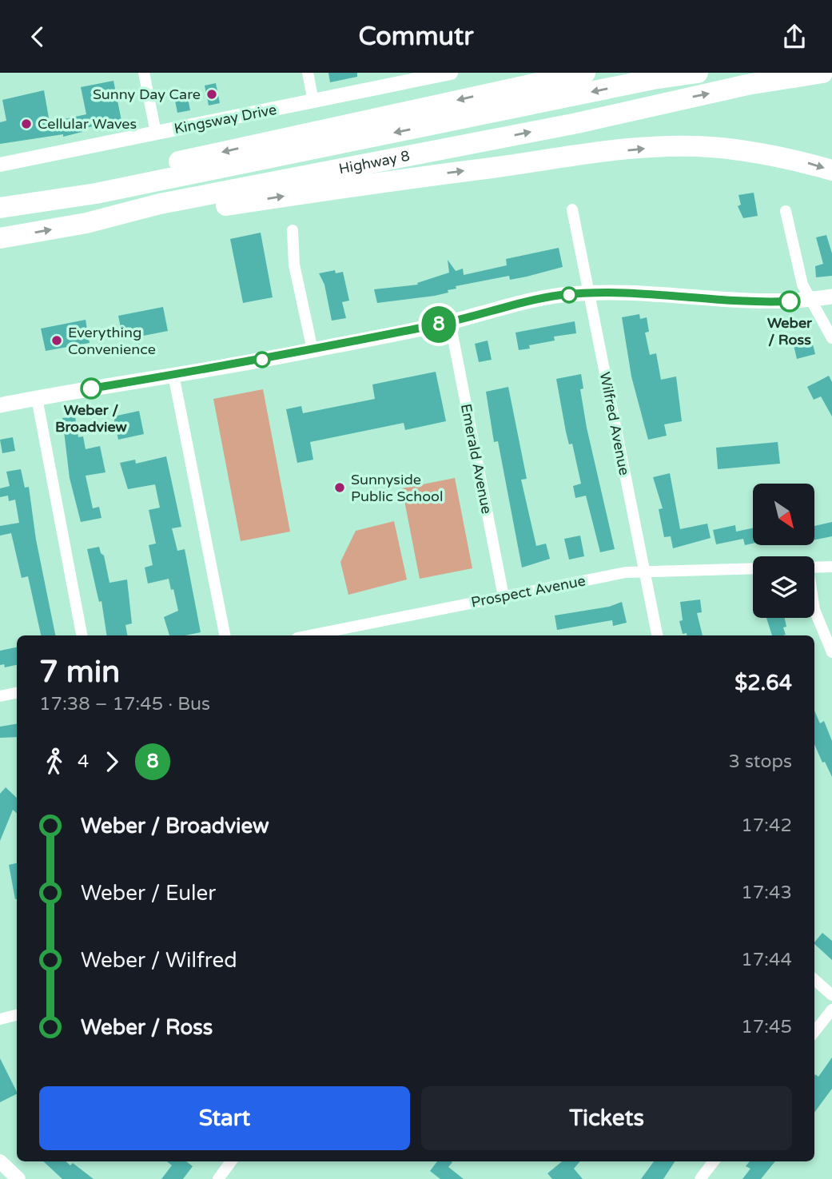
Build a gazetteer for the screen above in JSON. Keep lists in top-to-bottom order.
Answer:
{
  "streets": {
    "highway": ["Highway 8"],
    "street": [
      "Kingsway Drive",
      "Wilfred Avenue",
      "Emerald Avenue",
      "Prospect Avenue"
    ]
  },
  "crossings": [
    ["Wilfred Avenue", "Prospect Avenue"],
    ["Emerald Avenue", "Prospect Avenue"]
  ],
  "places": [
    "Sunny Day Care",
    "Cellular Waves",
    "Weber / Ross",
    "Everything Convenience",
    "Weber / Broadview",
    "Sunnyside Public School"
  ],
  "lines": ["bus line 8"],
  "north": "bottom right",
  "page": {
    "header": "Commutr",
    "on_map": "8",
    "heading": ["7 min", "17:38 – 17:45 · Bus", "$2.64"],
    "legs": ["4", "8", "3 stops"],
    "list": [
      {
        "name": "Weber / Broadview",
        "value": "17:42"
      },
      {
        "name": "Weber / Euler",
        "value": "17:43"
      },
      {
        "name": "Weber / Wilfred",
        "value": "17:44"
      },
      {
        "name": "Weber / Ross",
        "value": "17:45"
      }
    ],
    "buttons": ["Start", "Tickets"]
  }
}
